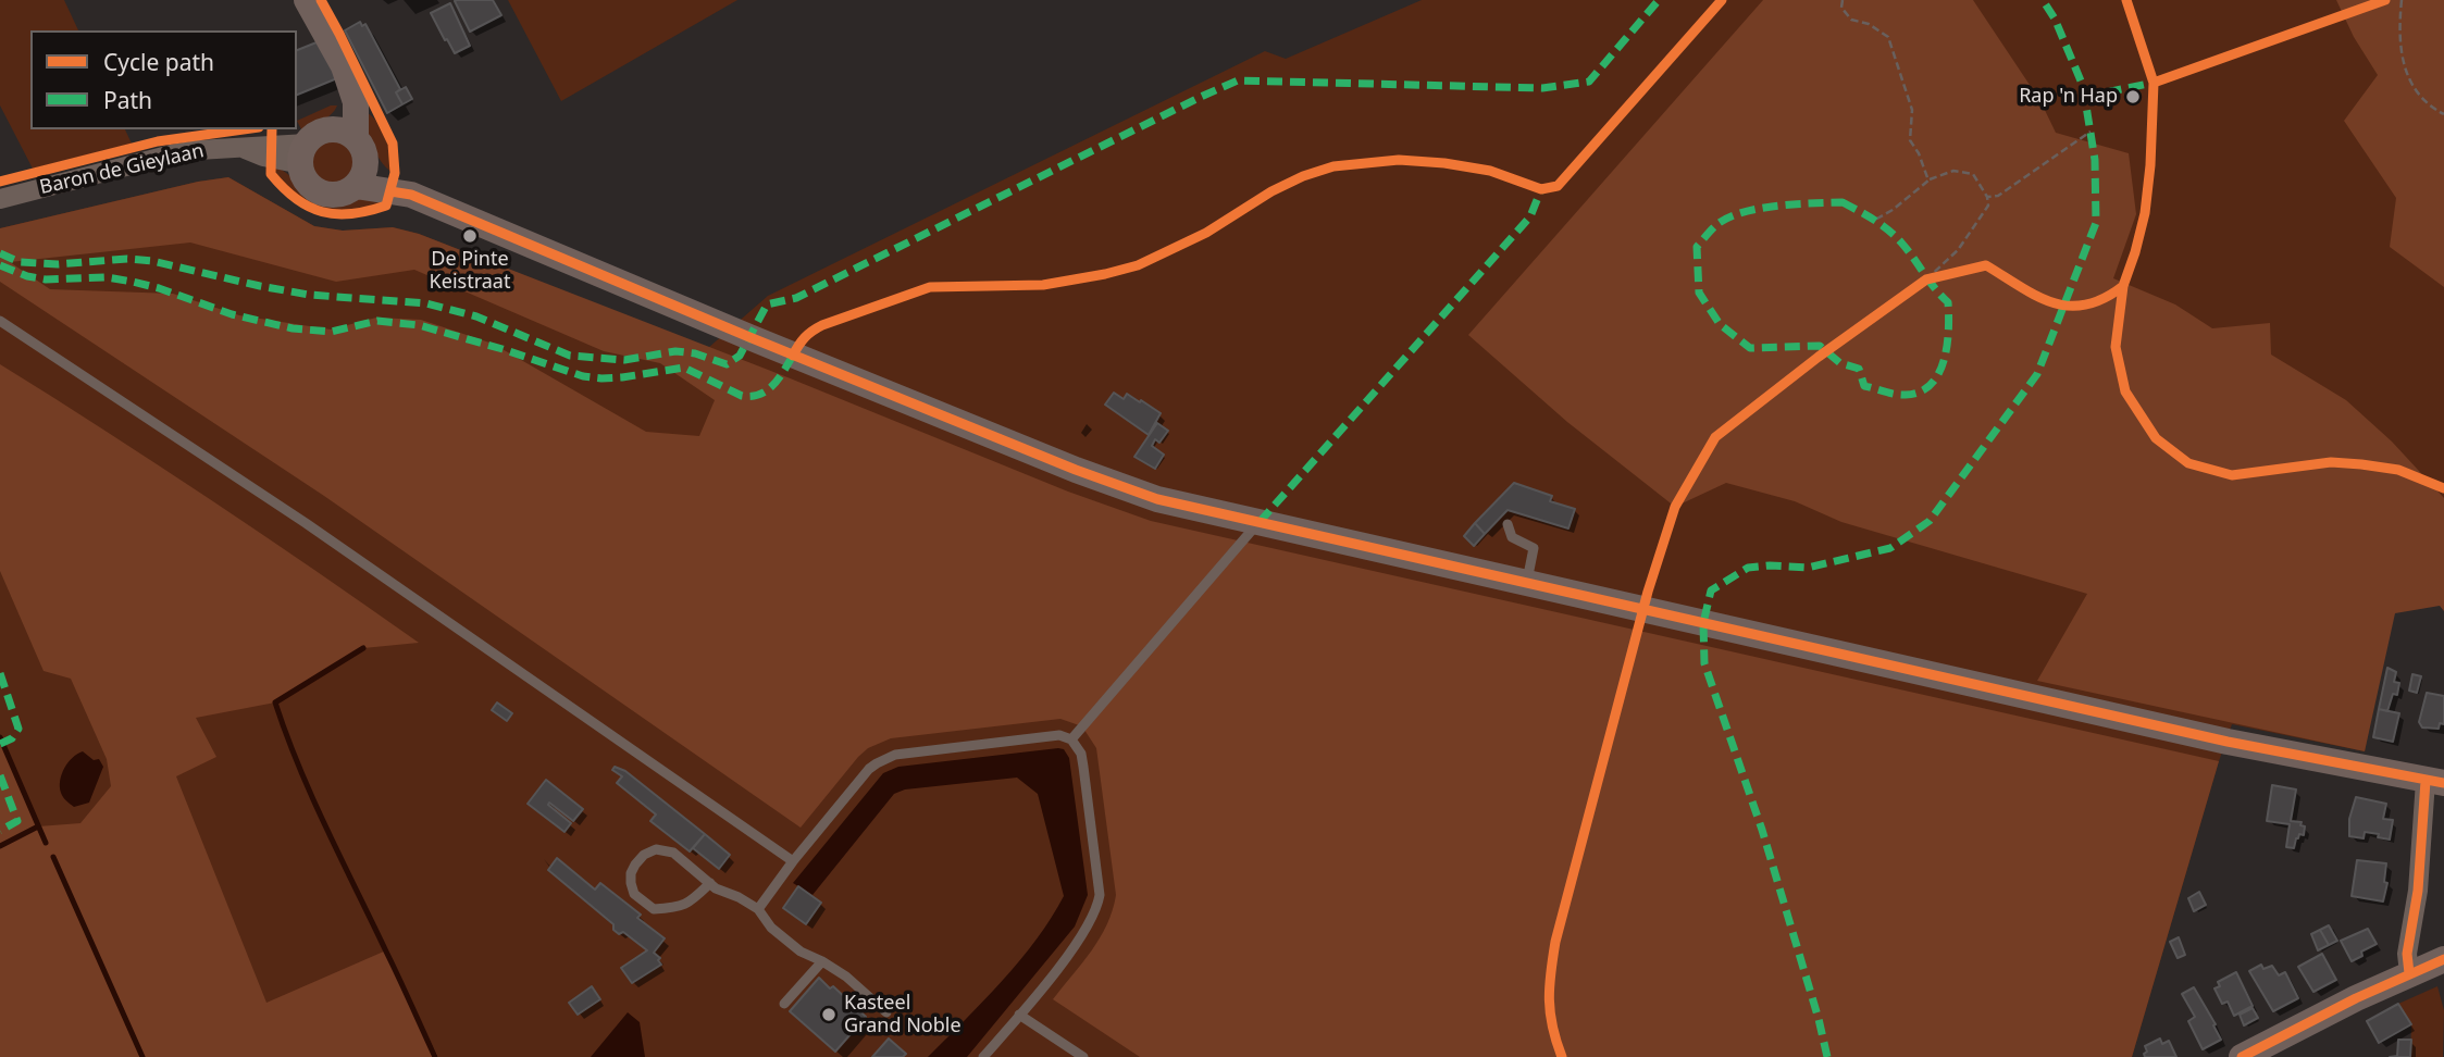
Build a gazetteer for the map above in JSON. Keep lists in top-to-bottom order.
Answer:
{
  "streets": {
    "street": ["Baron de Gieylaan"]
  },
  "places": ["Rap 'n Hap", "De Pinte Keistraat", "Kasteel Grand Noble"],
  "legend": ["Cycle path", "Path"]
}
